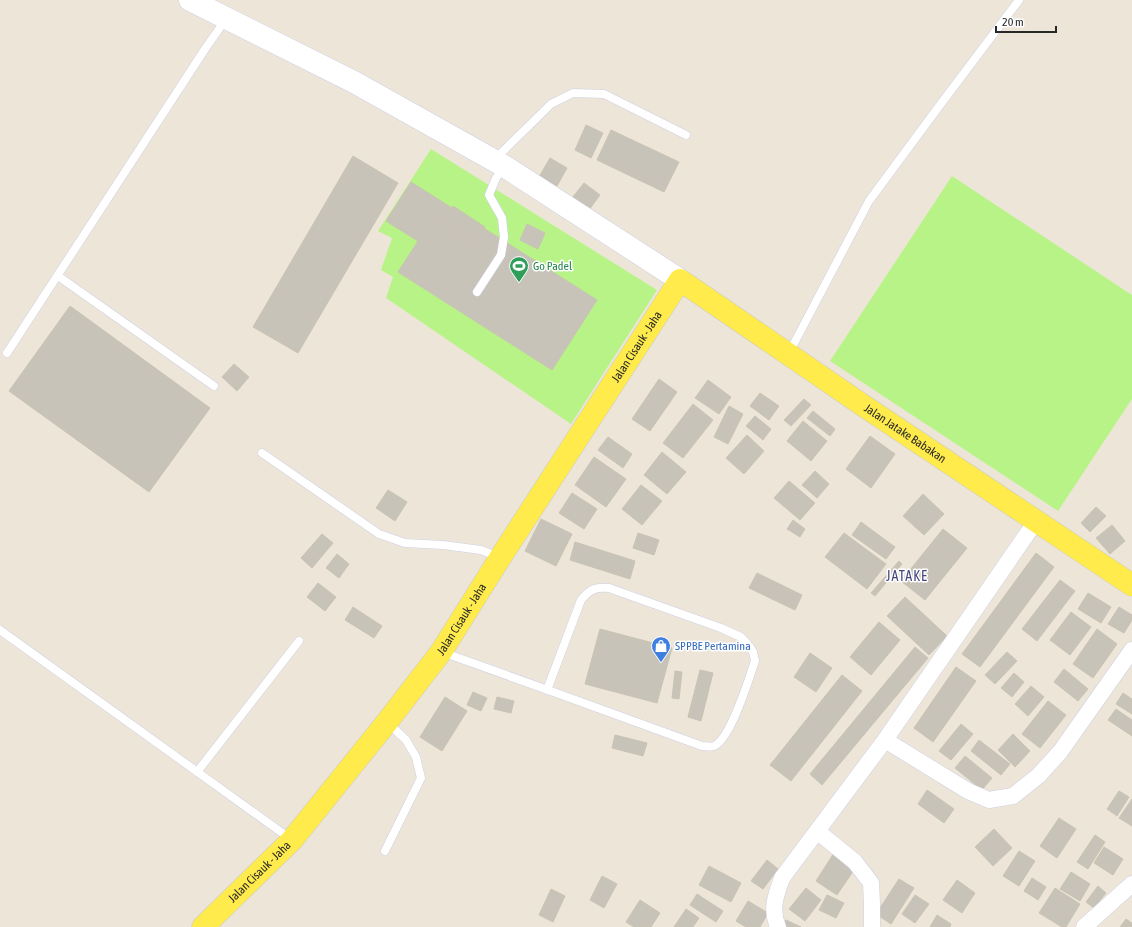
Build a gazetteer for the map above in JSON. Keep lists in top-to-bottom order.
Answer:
{
  "streets": {
    "main road": ["Jalan Cisauk - Jaha", "Jalan Jatake Babakan"]
  },
  "crossings": [
    ["Jalan Cisauk - Jaha", "Jalan Jatake Babakan"]
  ],
  "districts": ["JATAKE"],
  "places": {
    "sports": ["Go Padel"],
    "shop": ["SPPBE Pertamina"]
  },
  "scale_bar": "20 m"
}
